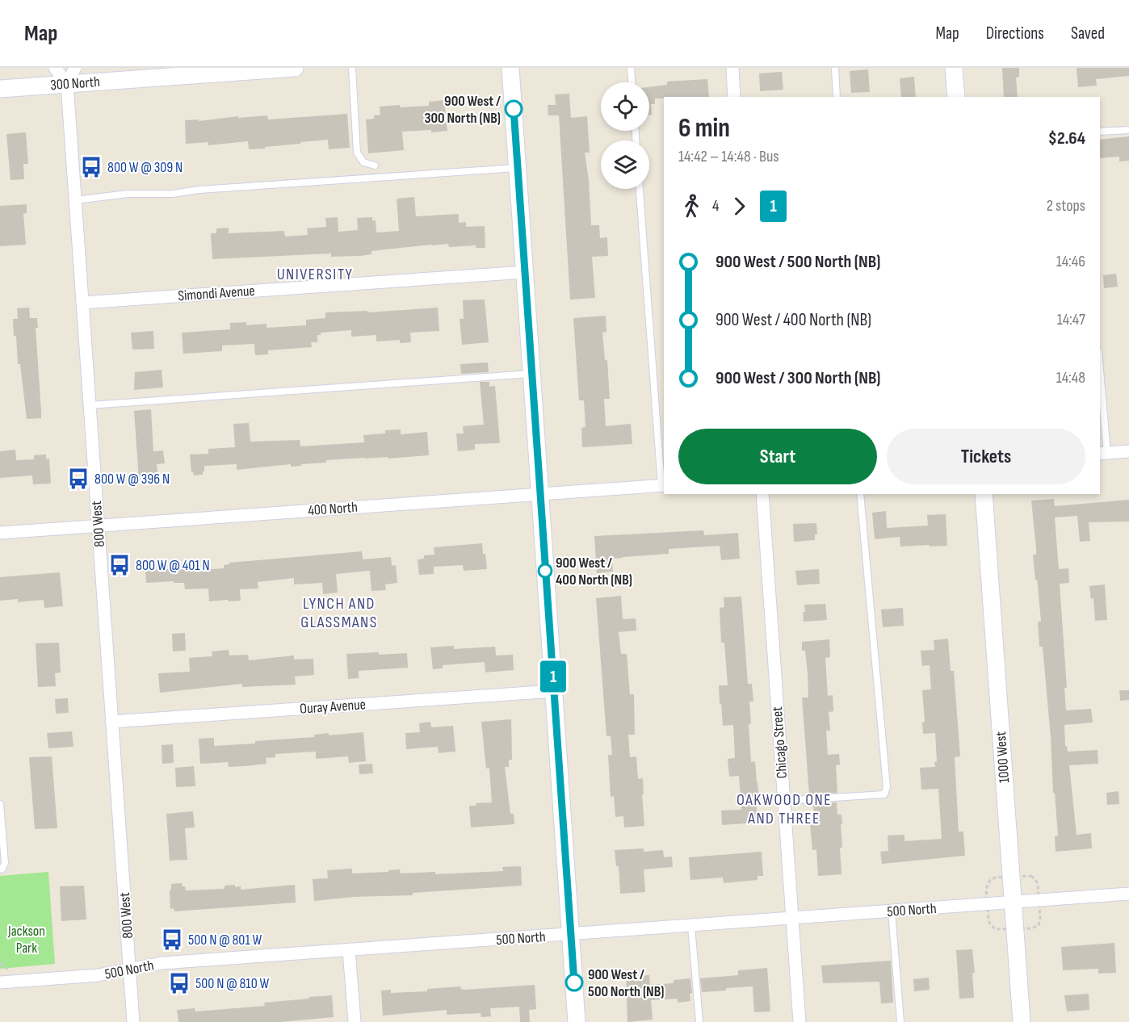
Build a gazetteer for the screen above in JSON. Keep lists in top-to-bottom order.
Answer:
{
  "streets": {
    "main road": ["300 North", "1000 West"],
    "street": [
      "Simondi Avenue",
      "400 North",
      "800 West",
      "Ouray Avenue",
      "Chicago Street",
      "500 North"
    ]
  },
  "crossings": [
    ["300 North", "800 West"],
    ["Simondi Avenue", "800 West"],
    ["400 North", "800 West"],
    ["800 West", "Ouray Avenue"],
    ["800 West", "500 North"],
    ["Chicago Street", "500 North"],
    ["1000 West", "500 North"]
  ],
  "districts": ["UNIVERSITY", "LYNCH AND GLASSMANS", "OAKWOOD ONE AND THREE"],
  "parks": ["Jackson Park"],
  "places": {
    "other": ["900 West / 300 North (NB)", "900 West / 400 North (NB)", "900 West / 500 North (NB)"],
    "bus stop": [
      "800 W @ 309 N",
      "800 W @ 396 N",
      "800 W @ 401 N",
      "500 N @ 801 W",
      "500 N @ 810 W"
    ]
  },
  "lines": ["bus line 1"],
  "page": {
    "header": "Map",
    "nav": ["Map", "Directions", "Saved"],
    "on_map": "1",
    "heading": ["6 min", "14:42 – 14:48 · Bus", "$2.64"],
    "legs": ["4", "1", "2 stops"],
    "list": [
      {
        "name": "900 West / 500 North (NB)",
        "value": "14:46"
      },
      {
        "name": "900 West / 400 North (NB)",
        "value": "14:47"
      },
      {
        "name": "900 West / 300 North (NB)",
        "value": "14:48"
      }
    ],
    "buttons": ["Start", "Tickets"]
  }
}
